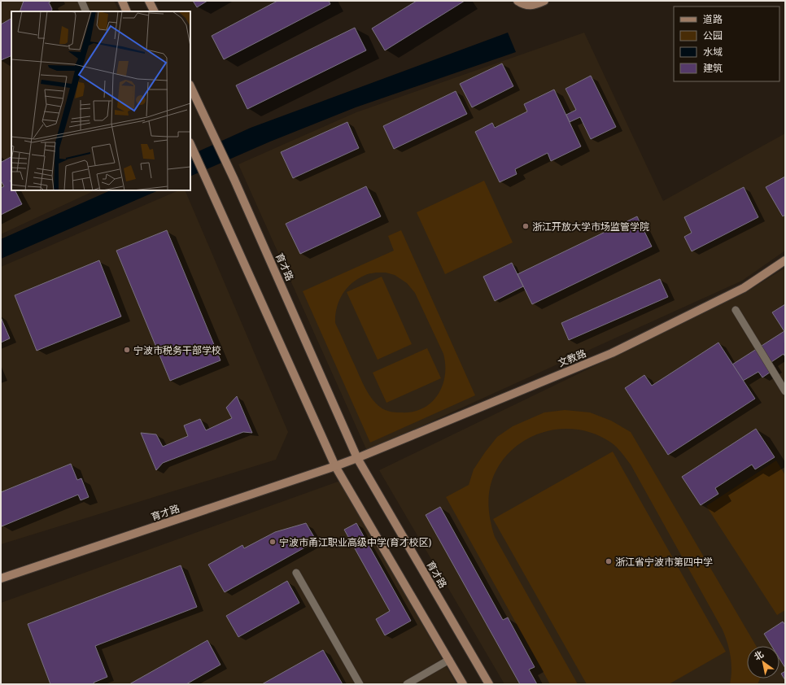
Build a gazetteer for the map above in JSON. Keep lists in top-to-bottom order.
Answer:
{
  "streets": {
    "main road": ["育才路", "文教路"]
  },
  "crossings": [
    ["育才路", "文教路"]
  ],
  "places": [
    "浙江开放大学市场监管学院",
    "宁波市税务干部学校",
    "宁波市甬江职业高级中学(育才校区)",
    "浙江省宁波市第四中学"
  ],
  "legend": [
    "道路",
    "公园",
    "水域",
    "建筑"
  ],
  "north": "top left"
}
